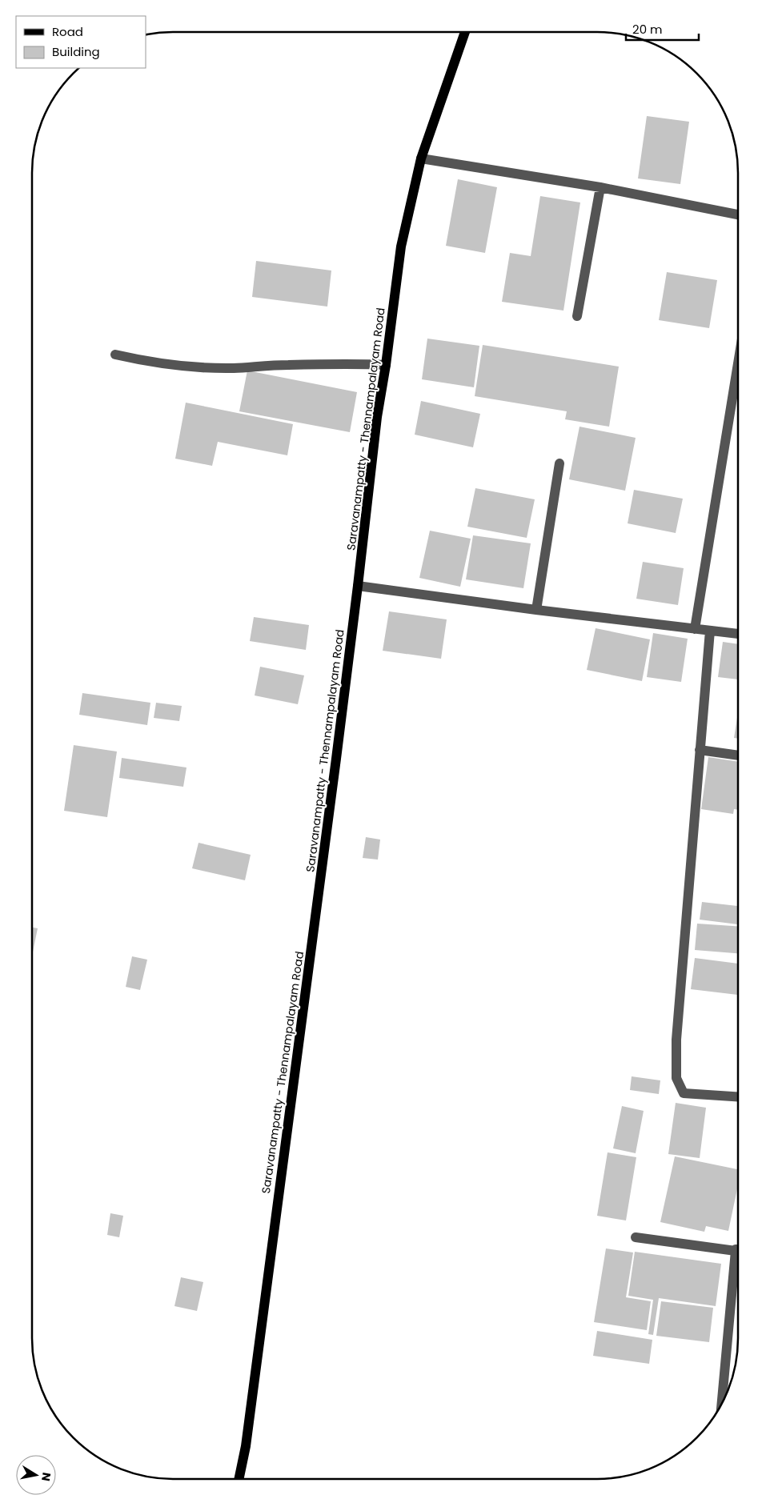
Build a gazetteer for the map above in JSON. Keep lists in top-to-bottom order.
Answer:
{
  "streets": {
    "main road": ["Saravanampatty - Thennampalayam Road"]
  },
  "legend": ["Road", "Building"],
  "scale_bar": "20 m",
  "north": "right"
}
